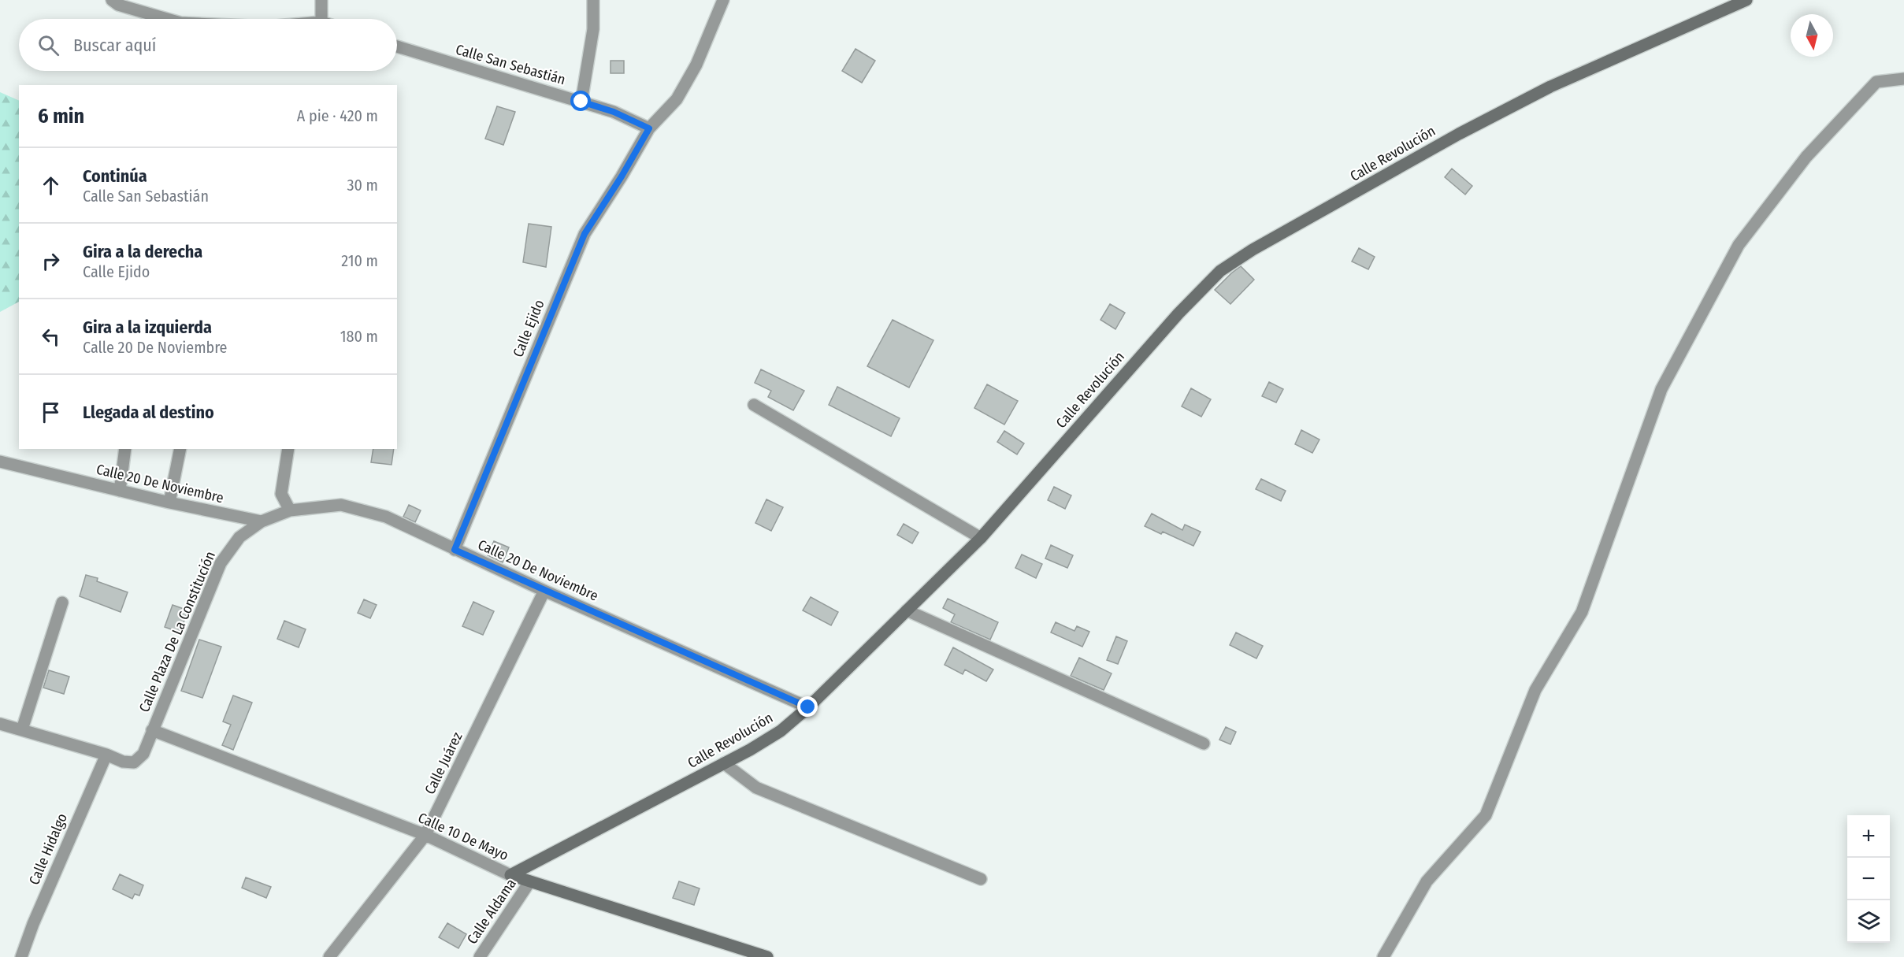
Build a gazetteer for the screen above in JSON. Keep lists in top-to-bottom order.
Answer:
{
  "streets": {
    "street": [
      "Calle San Sebastián",
      "Calle Revolución",
      "Calle Ejido",
      "Calle 20 De Noviembre",
      "Calle Plaza De La Constitución",
      "Calle Juárez",
      "Calle 10 De Mayo",
      "Calle Hidalgo",
      "Calle Aldama"
    ]
  },
  "crossings": [
    ["Calle San Sebastián", "Calle Ejido"],
    ["Calle Revolución", "Calle 20 De Noviembre"],
    ["Calle Revolución", "Calle 10 De Mayo"],
    ["Calle Ejido", "Calle 20 De Noviembre"],
    ["Calle 20 De Noviembre", "Calle Plaza De La Constitución"],
    ["Calle 20 De Noviembre", "Calle Juárez"],
    ["Calle Plaza De La Constitución", "Calle 10 De Mayo"],
    ["Calle Plaza De La Constitución", "Calle Hidalgo"],
    ["Calle Juárez", "Calle 10 De Mayo"],
    ["Calle 10 De Mayo", "Calle Aldama"]
  ],
  "north": "bottom",
  "page": {
    "search": "Buscar aquí",
    "heading": ["6 min", "A pie · 420 m"],
    "list": [
      ["Continúa", "Calle San Sebastián", "30 m"],
      ["Gira a la derecha", "Calle Ejido", "210 m"],
      ["Gira a la izquierda", "Calle 20 De Noviembre", "180 m"],
      "Llegada al destino"
    ],
    "map_buttons": ["+", "−"]
  }
}
